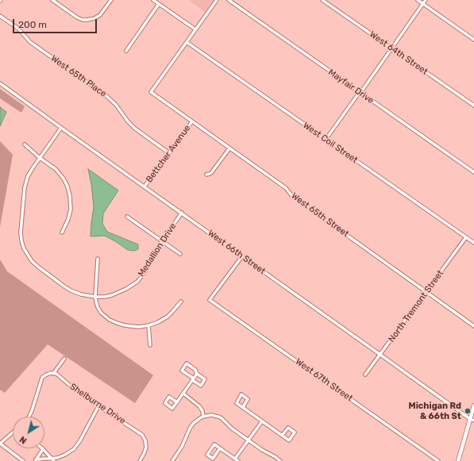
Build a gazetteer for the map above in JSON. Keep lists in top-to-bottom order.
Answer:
{
  "streets": {
    "street": [
      "West 64th Street",
      "West 65th Place",
      "Mayfair Drive",
      "West Coil Street",
      "Bettcher Avenue",
      "West 65th Street",
      "Medallion Drive",
      "West 66th Street",
      "North Tremont Street",
      "West 67th Street",
      "Shelburne Drive"
    ]
  },
  "crossings": [
    ["West 65th Place", "Bettcher Avenue"],
    ["West Coil Street", "West 65th Street"],
    ["West Coil Street", "North Tremont Street"],
    ["Bettcher Avenue", "West 65th Street"],
    ["Bettcher Avenue", "West 66th Street"],
    ["West 65th Street", "North Tremont Street"],
    ["Medallion Drive", "West 66th Street"],
    ["West 66th Street", "North Tremont Street"],
    ["West 66th Street", "West 67th Street"]
  ],
  "places": ["Michigan Rd & 66th St"],
  "scale_bar": "200 m",
  "north": "bottom left"
}
